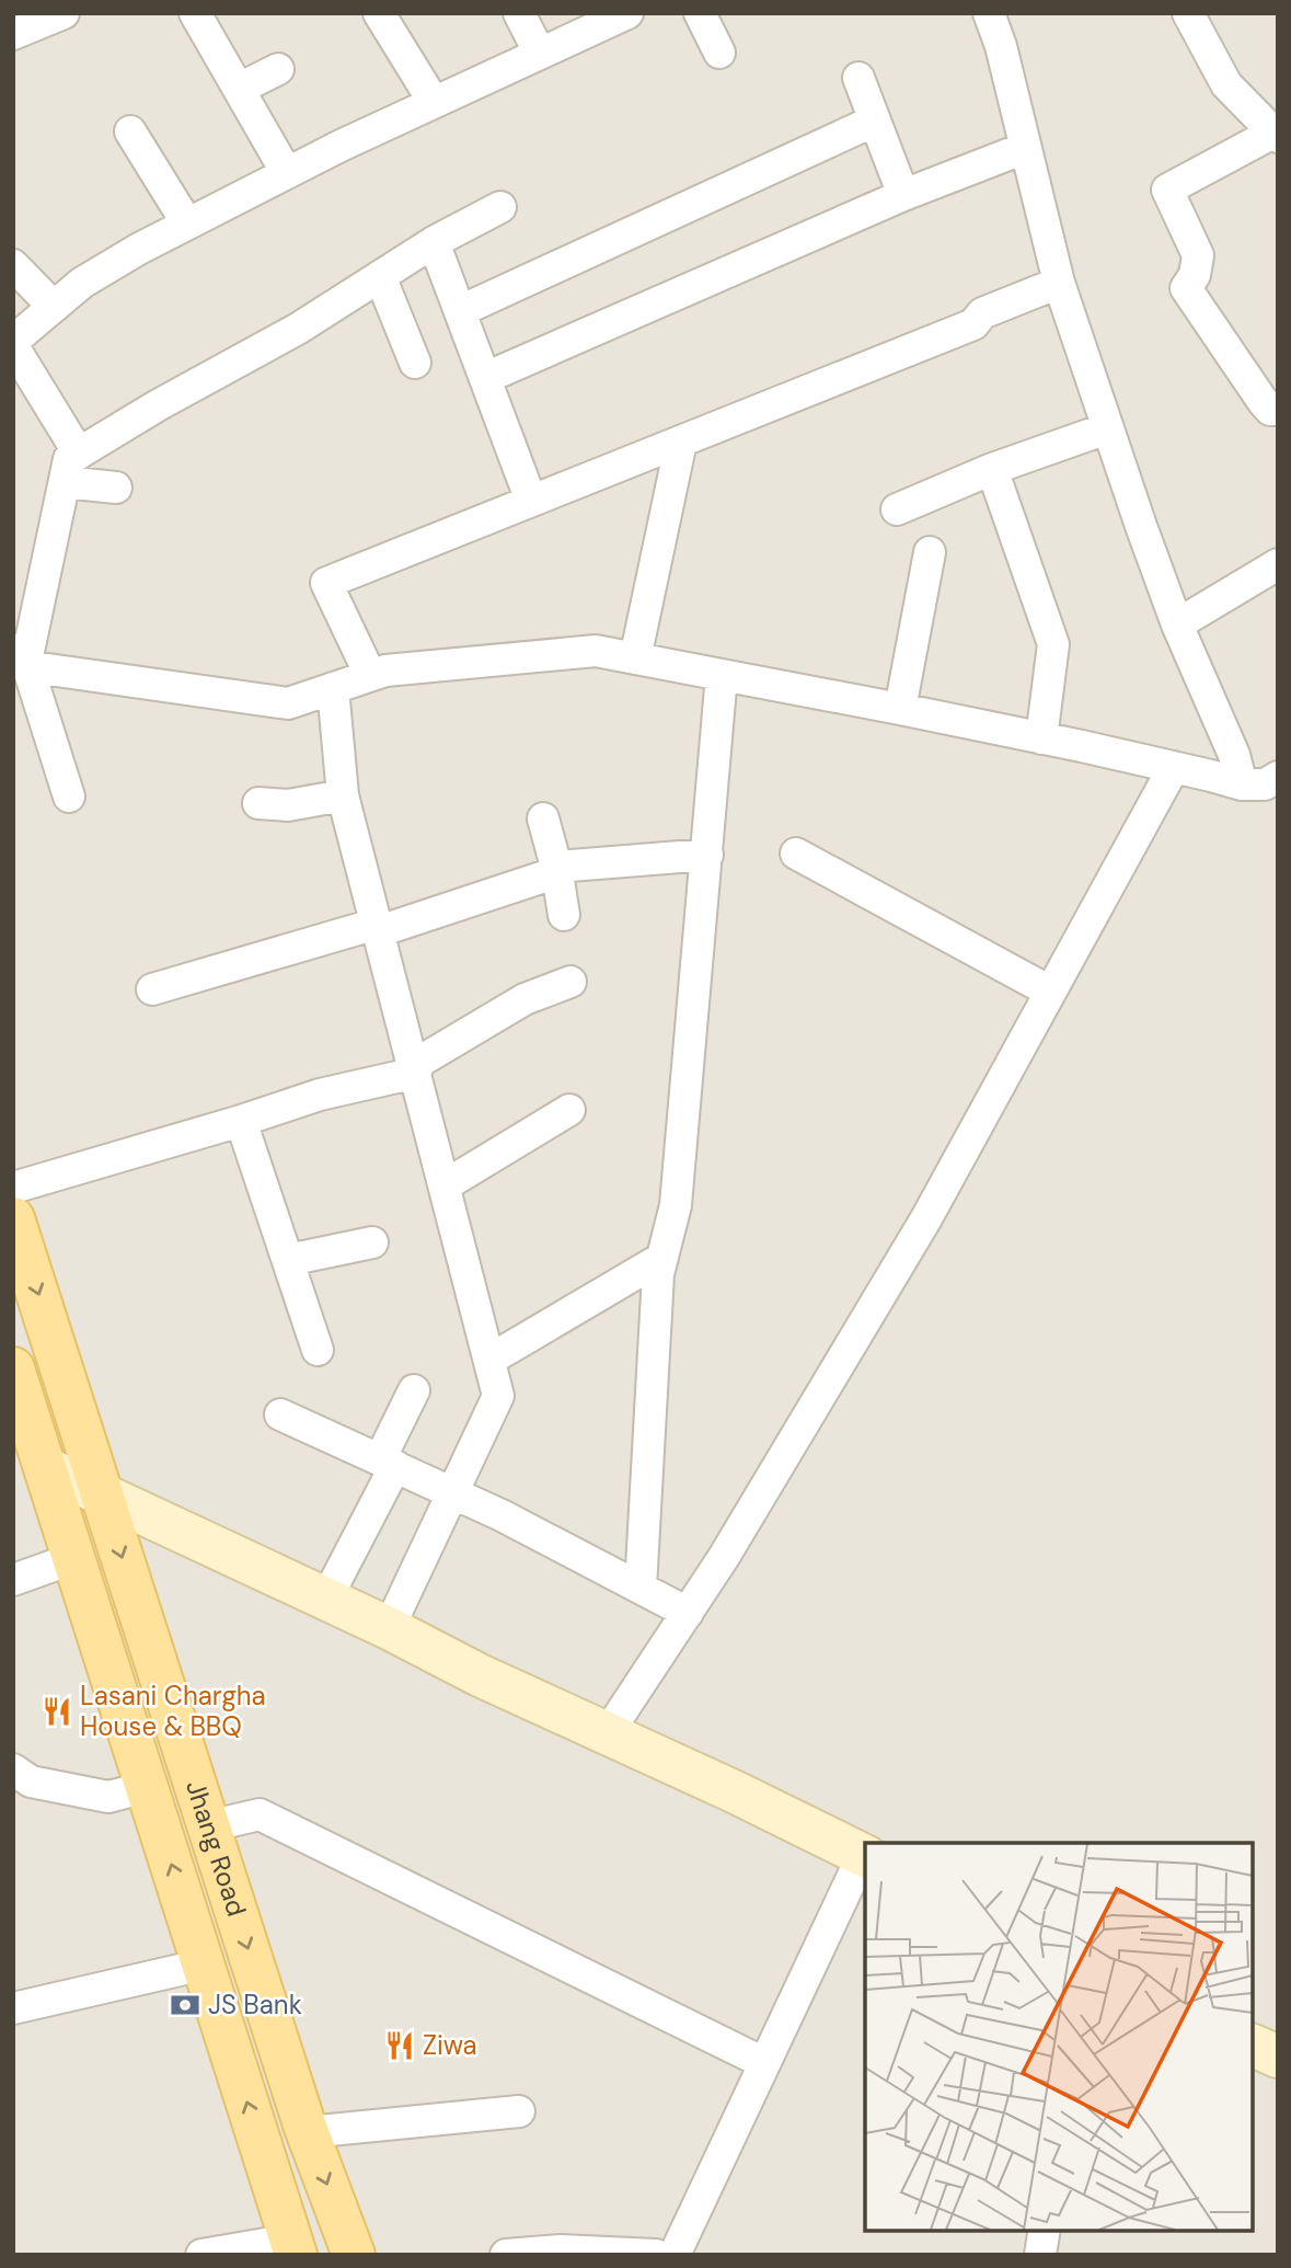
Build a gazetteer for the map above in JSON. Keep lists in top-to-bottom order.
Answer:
{
  "streets": {
    "main road": ["Jhang Road"]
  },
  "places": {
    "restaurant": ["Lasani Chargha House & BBQ", "Ziwa"],
    "bank": ["JS Bank"]
  }
}
